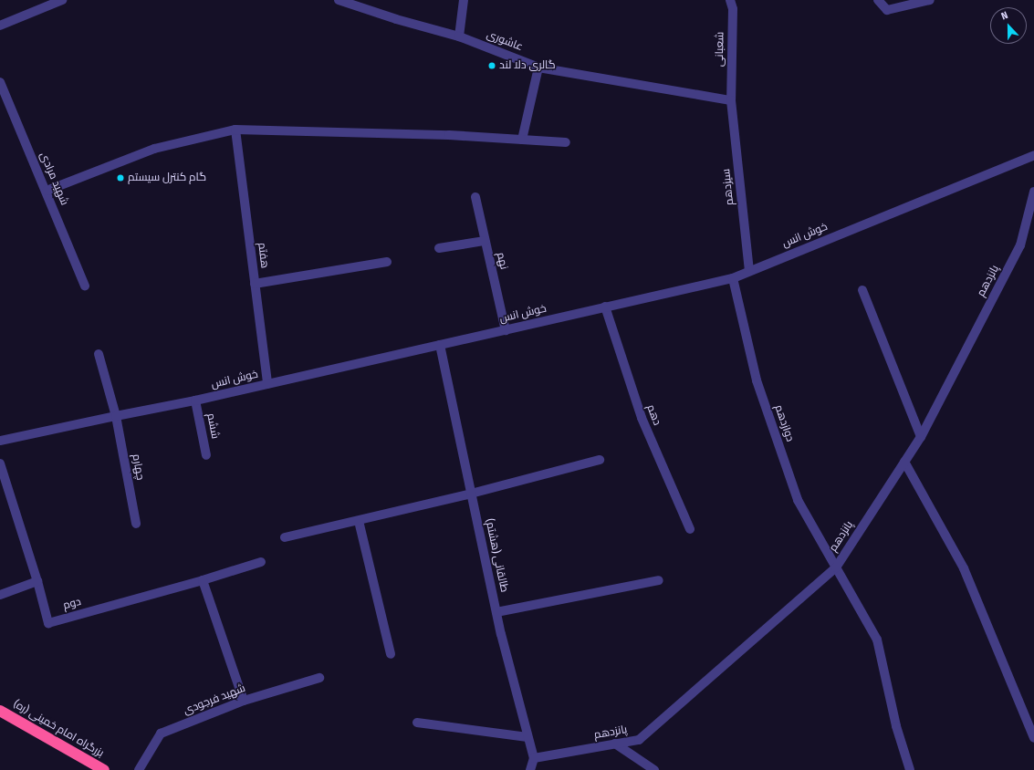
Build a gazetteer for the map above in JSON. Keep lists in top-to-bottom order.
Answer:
{
  "streets": {
    "highway": ["بزرگراه امام خمینی (ره)"],
    "street": [
      "عاشوری",
      "شعبانی",
      "شهید مرادی",
      "سیزدهم",
      "خوش انس",
      "هفتم",
      "نهم",
      "پانزدهم",
      "دهم",
      "دوازدهم",
      "ششم",
      "چهارم",
      "طالقانی (هشتم)",
      "دوم",
      "شهید فرجودی"
    ]
  },
  "crossings": [
    ["عاشوری", "شعبانی"],
    ["عاشوری", "سیزدهم"],
    ["شعبانی", "سیزدهم"],
    ["سیزدهم", "خوش انس"],
    ["خوش انس", "هفتم"],
    ["خوش انس", "نهم"],
    ["خوش انس", "دهم"],
    ["خوش انس", "دوازدهم"],
    ["خوش انس", "ششم"],
    ["خوش انس", "چهارم"],
    ["خوش انس", "طالقانی (هشتم)"],
    ["پانزدهم", "دوازدهم"],
    ["پانزدهم", "طالقانی (هشتم)"]
  ],
  "places": ["گالری دلا لند", "گام کنترل سیستم"],
  "north": "top"
}
